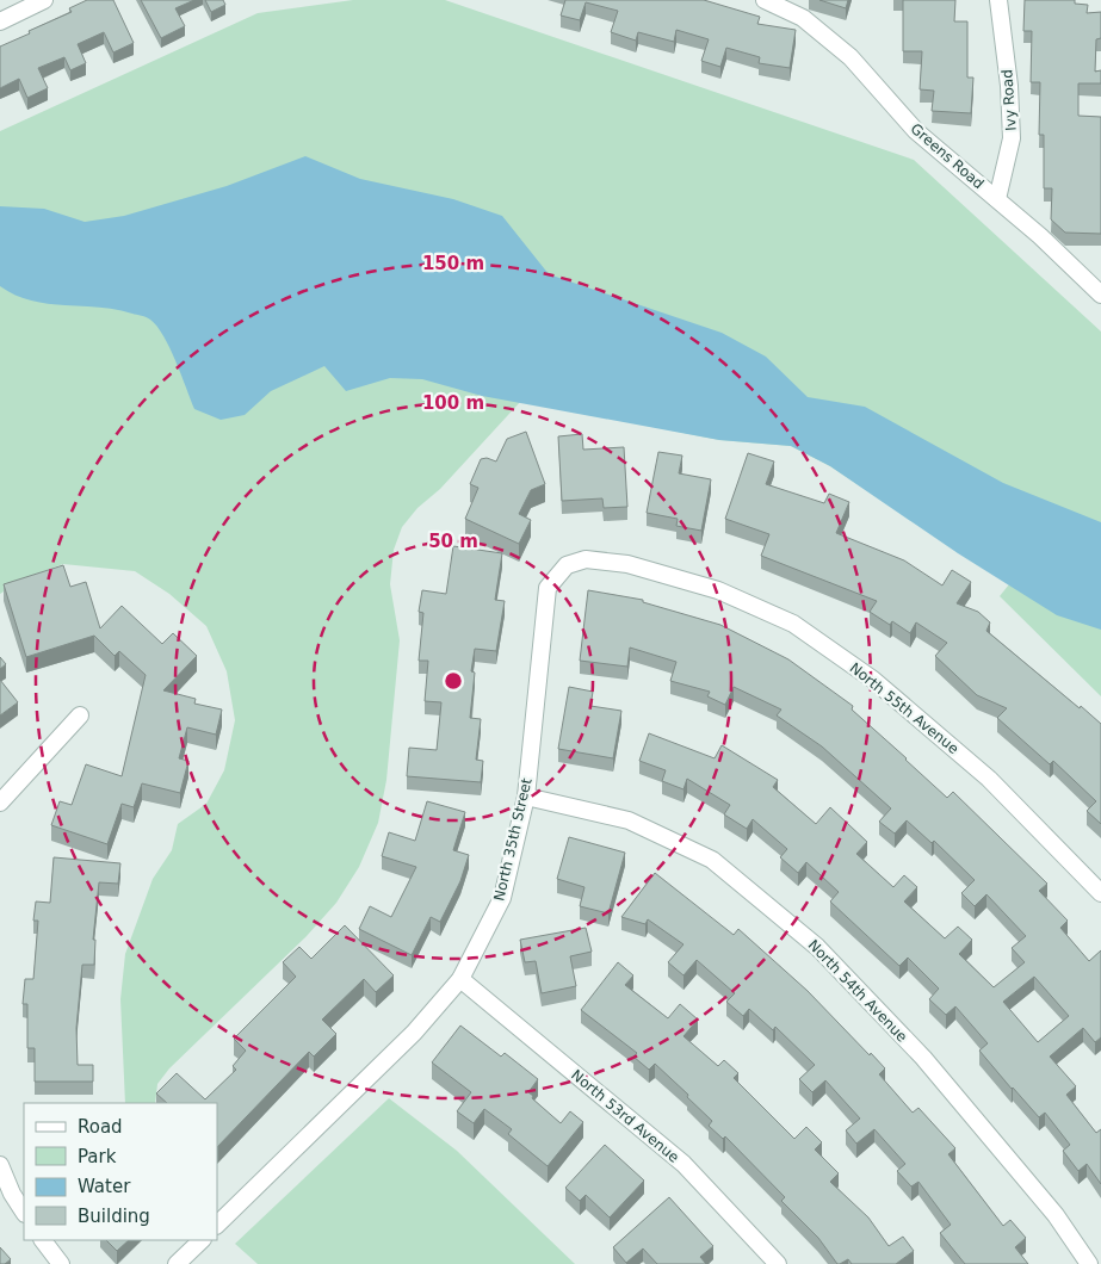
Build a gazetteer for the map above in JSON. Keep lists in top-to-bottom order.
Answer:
{
  "streets": {
    "street": [
      "Ivy Road",
      "Greens Road",
      "North 55th Avenue",
      "North 35th Street",
      "North 54th Avenue",
      "North 53rd Avenue"
    ]
  },
  "crossings": [
    ["Ivy Road", "Greens Road"],
    ["North 55th Avenue", "North 35th Street"],
    ["North 35th Street", "North 54th Avenue"],
    ["North 35th Street", "North 53rd Avenue"]
  ],
  "legend": [
    "Road",
    "Park",
    "Water",
    "Building"
  ],
  "rings": ["150 m", "100 m", "50 m"]
}
